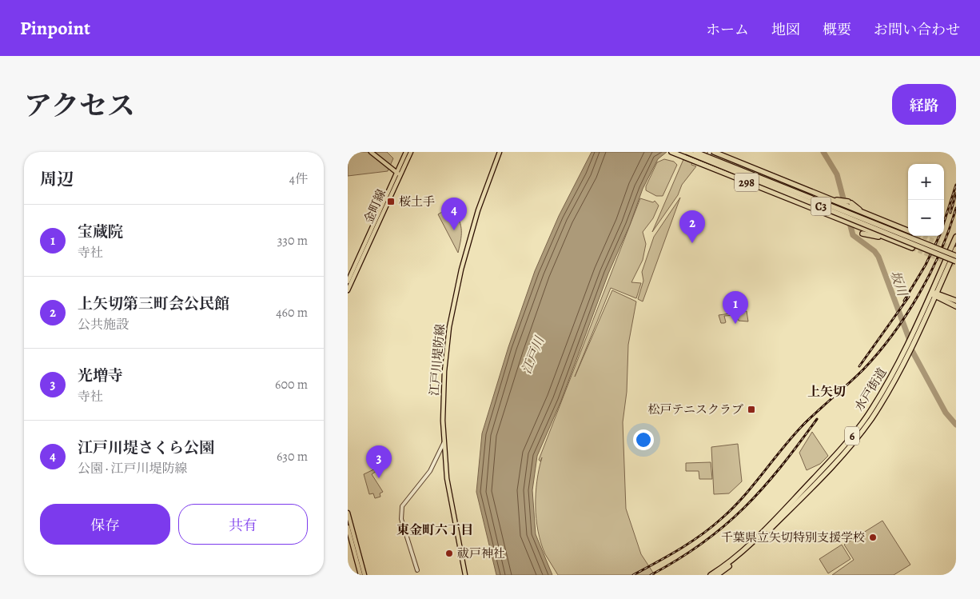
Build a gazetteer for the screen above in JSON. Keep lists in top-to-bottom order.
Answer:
{
  "streets": {
    "highway": [
      "298",
      "C3",
      "水戸街道",
      "6"
    ],
    "main road": ["金町線", "江戸川堤防線"]
  },
  "districts": ["上矢切", "東金町六丁目"],
  "water": ["坂川", "江戸川"],
  "places": {
    "transit": ["桜土手", "松戸テニスクラブ"],
    "other": ["千葉県立矢切特別支援学校", "祓戸神社"]
  },
  "page": {
    "header": "Pinpoint",
    "nav": [
      "ホーム",
      "地図",
      "概要",
      "お問い合わせ"
    ],
    "title": "アクセス",
    "buttons": [
      "経路",
      ["保存", "共有"]
    ],
    "heading": ["周辺", "4件"],
    "map_buttons": ["+", "−"],
    "pins": [
      "4",
      "2",
      "1",
      "3"
    ],
    "list": [
      {
        "mark": "1",
        "name": "宝蔵院",
        "note": "寺社",
        "value": "330 m"
      },
      {
        "mark": "2",
        "name": "上矢切第三町会公民館",
        "note": "公共施設",
        "value": "460 m"
      },
      {
        "mark": "3",
        "name": "光増寺",
        "note": "寺社",
        "value": "600 m"
      },
      {
        "mark": "4",
        "name": "江戸川堤さくら公園",
        "note": "公園 · 江戸川堤防線",
        "value": "630 m"
      }
    ]
  }
}
